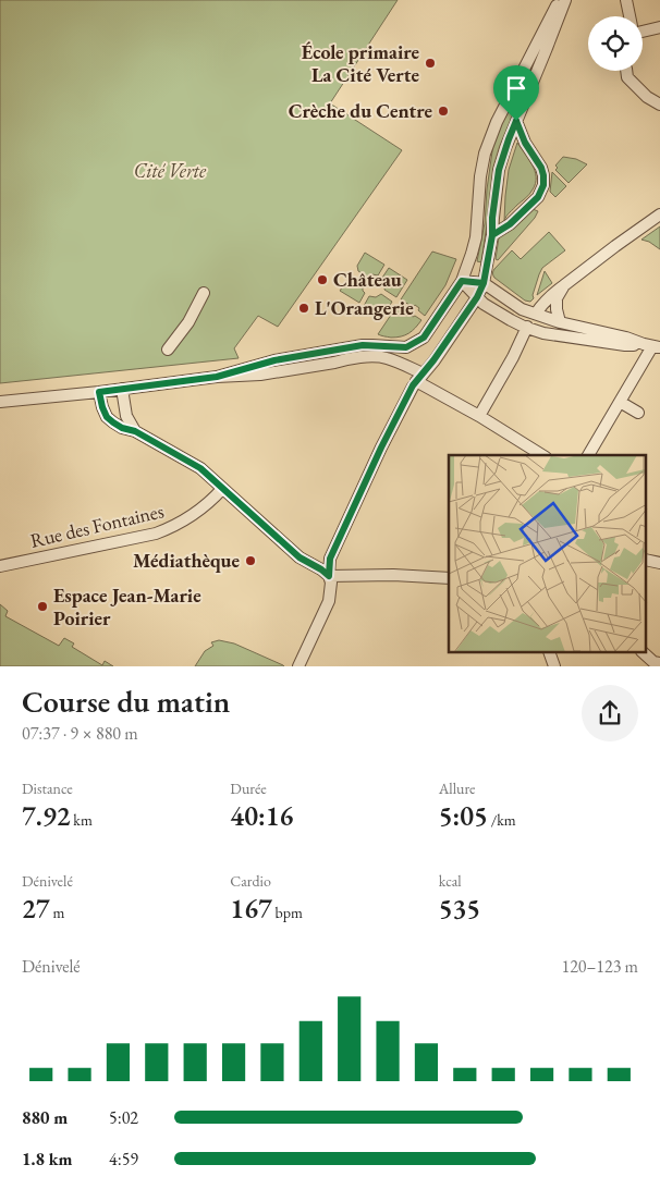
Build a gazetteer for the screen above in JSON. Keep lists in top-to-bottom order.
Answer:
{
  "streets": {
    "street": ["Rue des Fontaines"]
  },
  "parks": ["Cité Verte"],
  "places": [
    "École primaire La Cité Verte",
    "Crèche du Centre",
    "Château",
    "L'Orangerie",
    "Médiathèque",
    "Espace Jean-Marie Poirier"
  ],
  "page": {
    "heading": ["Course du matin", "07:37 · 9 × 880 m"],
    "stats": [
      ["Distance", "7.92 km"],
      ["Durée", "40:16"],
      ["Allure", "5:05 /km"],
      ["Dénivelé", "27 m"],
      ["Cardio", "167 bpm"],
      ["kcal", "535"]
    ],
    "chart": ["Dénivelé", "120–123 m"],
    "list": [
      {
        "name": "880 m",
        "note": "5:02"
      },
      {
        "name": "1.8 km",
        "note": "4:59"
      }
    ]
  }
}
